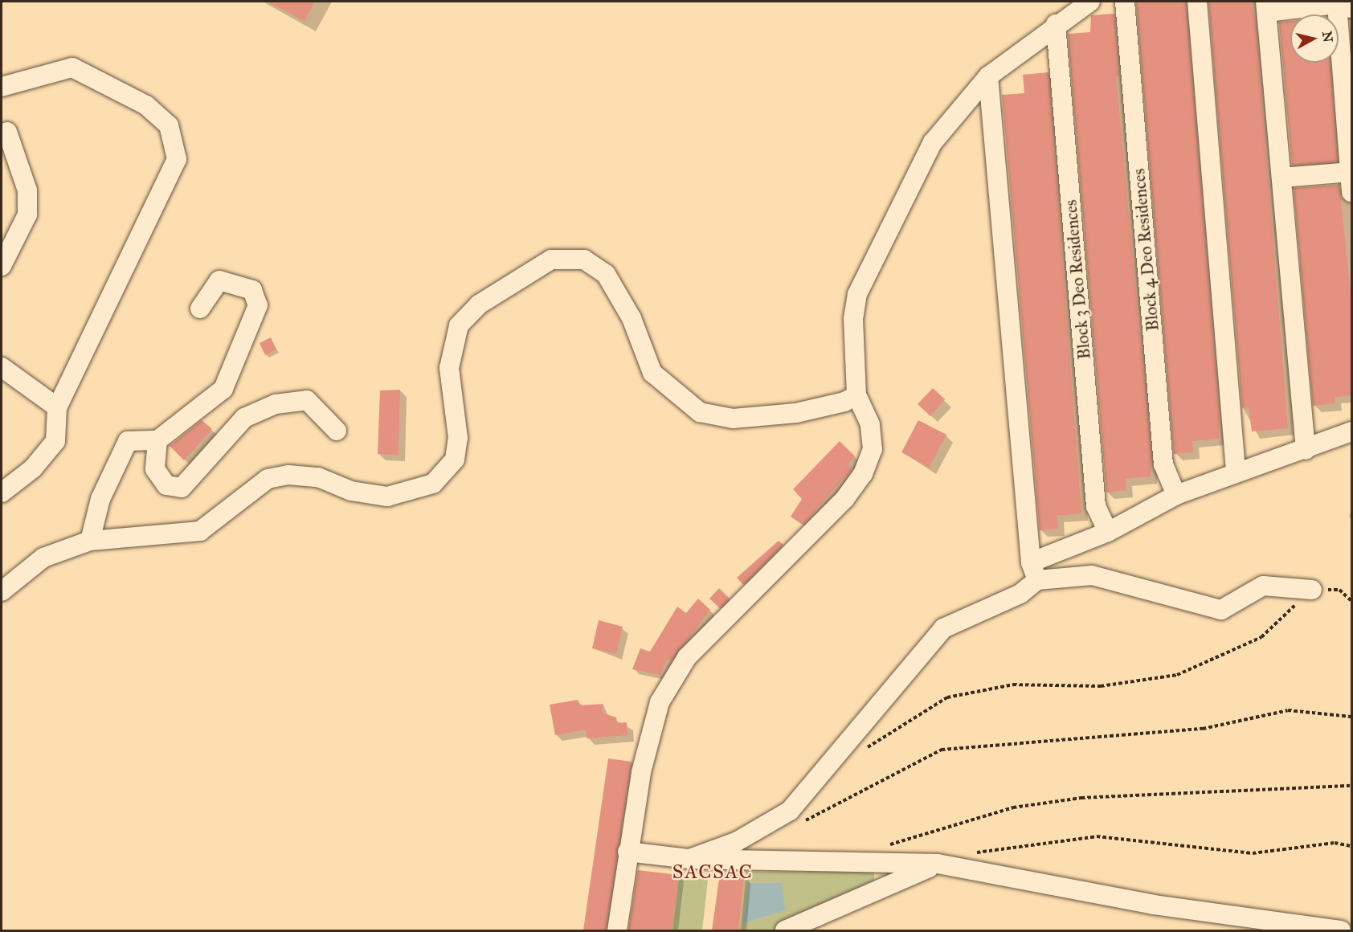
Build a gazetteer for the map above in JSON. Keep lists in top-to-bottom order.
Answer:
{
  "streets": {
    "street": ["Block 4 Deo Residences", "Block 3 Deo Residences"]
  },
  "districts": ["SACSAC"],
  "north": "right"
}
